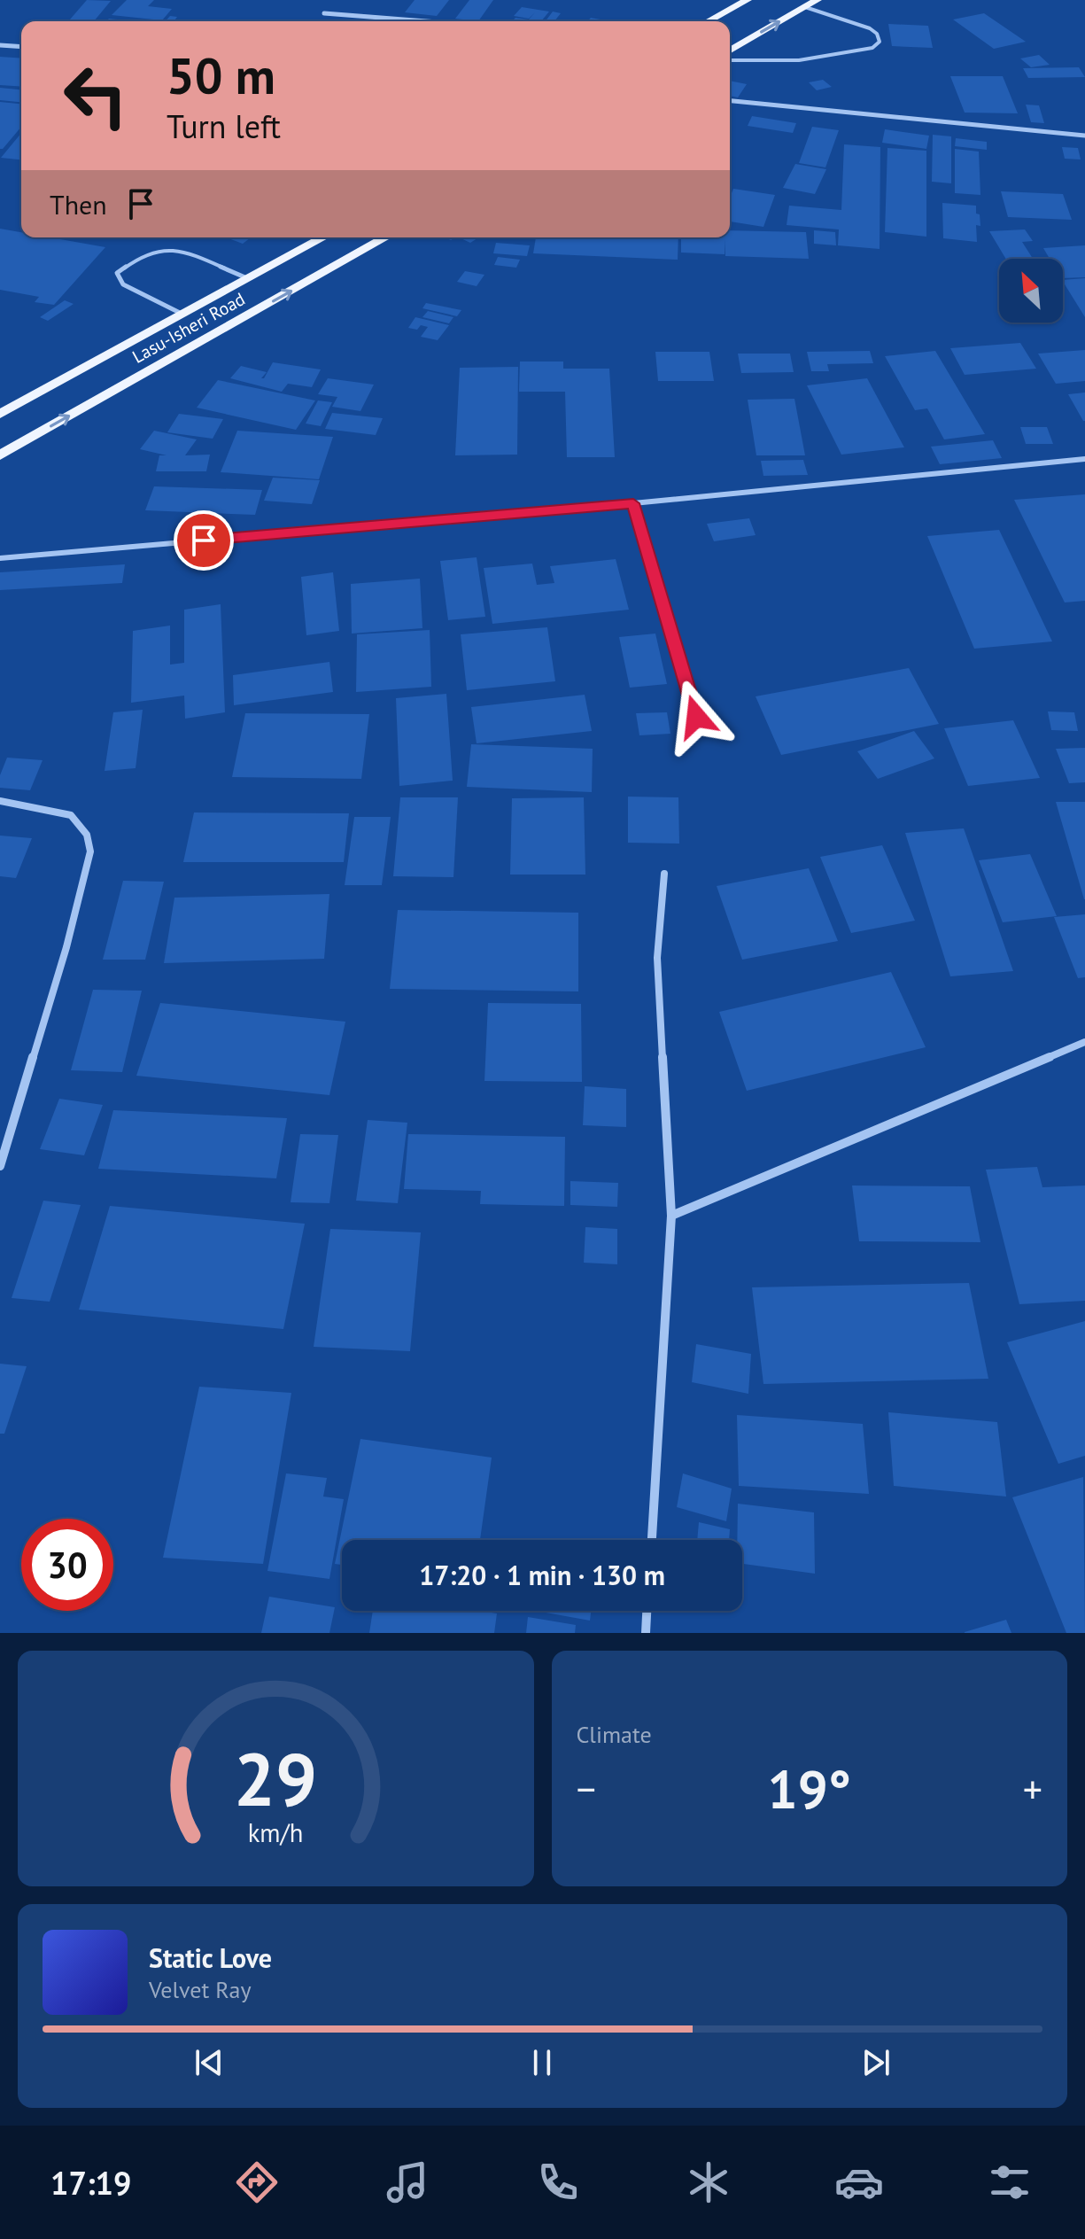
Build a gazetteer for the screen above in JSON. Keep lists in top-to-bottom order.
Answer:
{
  "streets": {
    "main road": ["Lasu-Isheri Road"]
  },
  "north": "top left",
  "page": {
    "turn": ["50 m", "Turn left"],
    "then": "Then",
    "limit": "30",
    "trip": "17:20 · 1 min · 130 m",
    "tile": "Climate",
    "heat": ["−", "19°", "+"],
    "song": ["Static Love", "Velvet Ray"],
    "tabs": "17:19",
    "gauge": ["29", "km/h"]
  }
}
